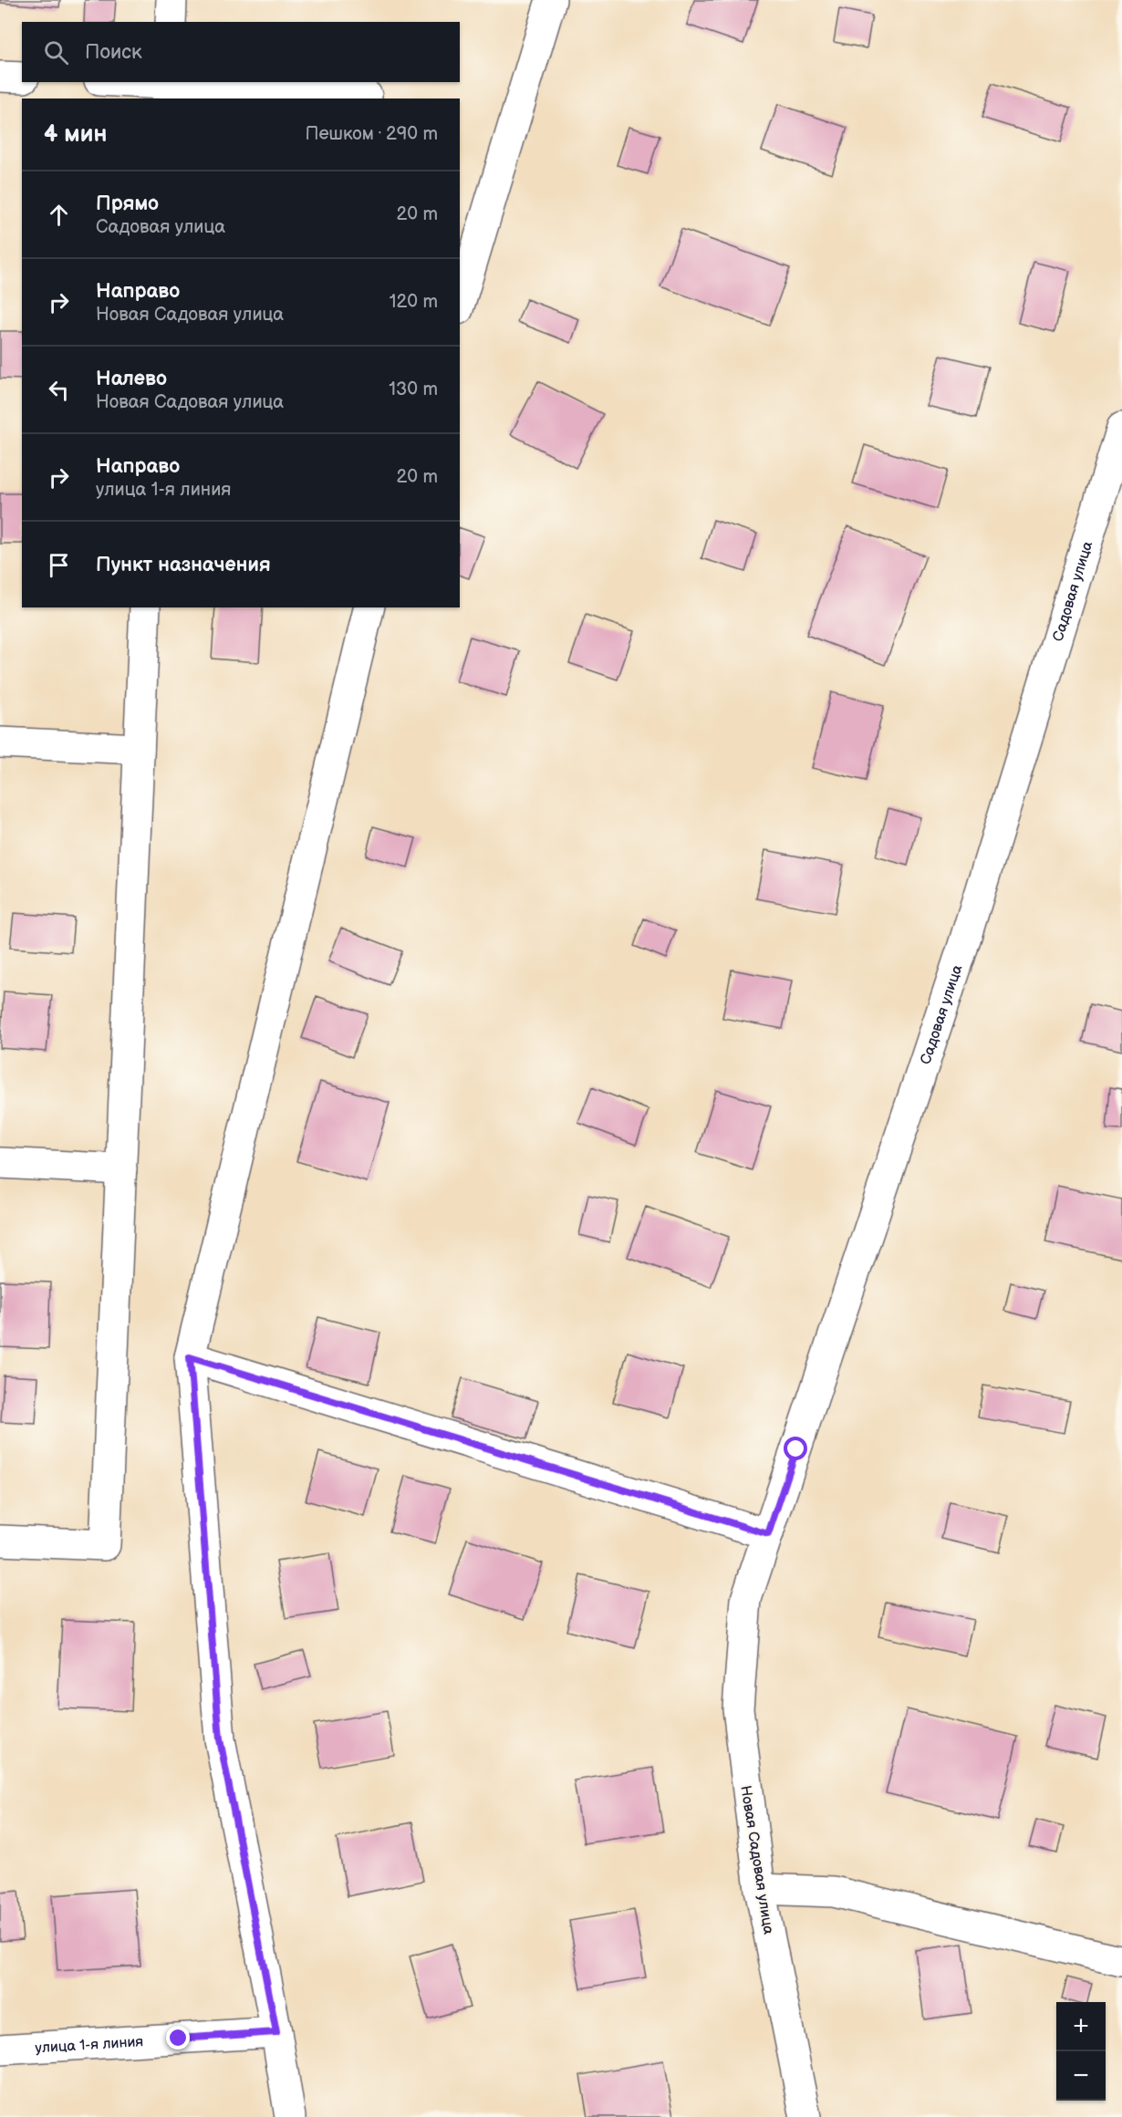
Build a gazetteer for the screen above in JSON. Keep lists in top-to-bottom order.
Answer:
{
  "streets": {
    "street": ["Садовая улица", "Новая Садовая улица", "улица 1-я линия"]
  },
  "crossings": [
    ["Садовая улица", "Новая Садовая улица"]
  ],
  "page": {
    "search": "Поиск",
    "heading": ["4 мин", "Пешком · 290 m"],
    "list": [
      ["Прямо", "Садовая улица", "20 m"],
      ["Направо", "Новая Садовая улица", "120 m"],
      ["Налево", "Новая Садовая улица", "130 m"],
      ["Направо", "улица 1-я линия", "20 m"],
      "Пункт назначения"
    ],
    "map_buttons": ["+", "−"]
  }
}
